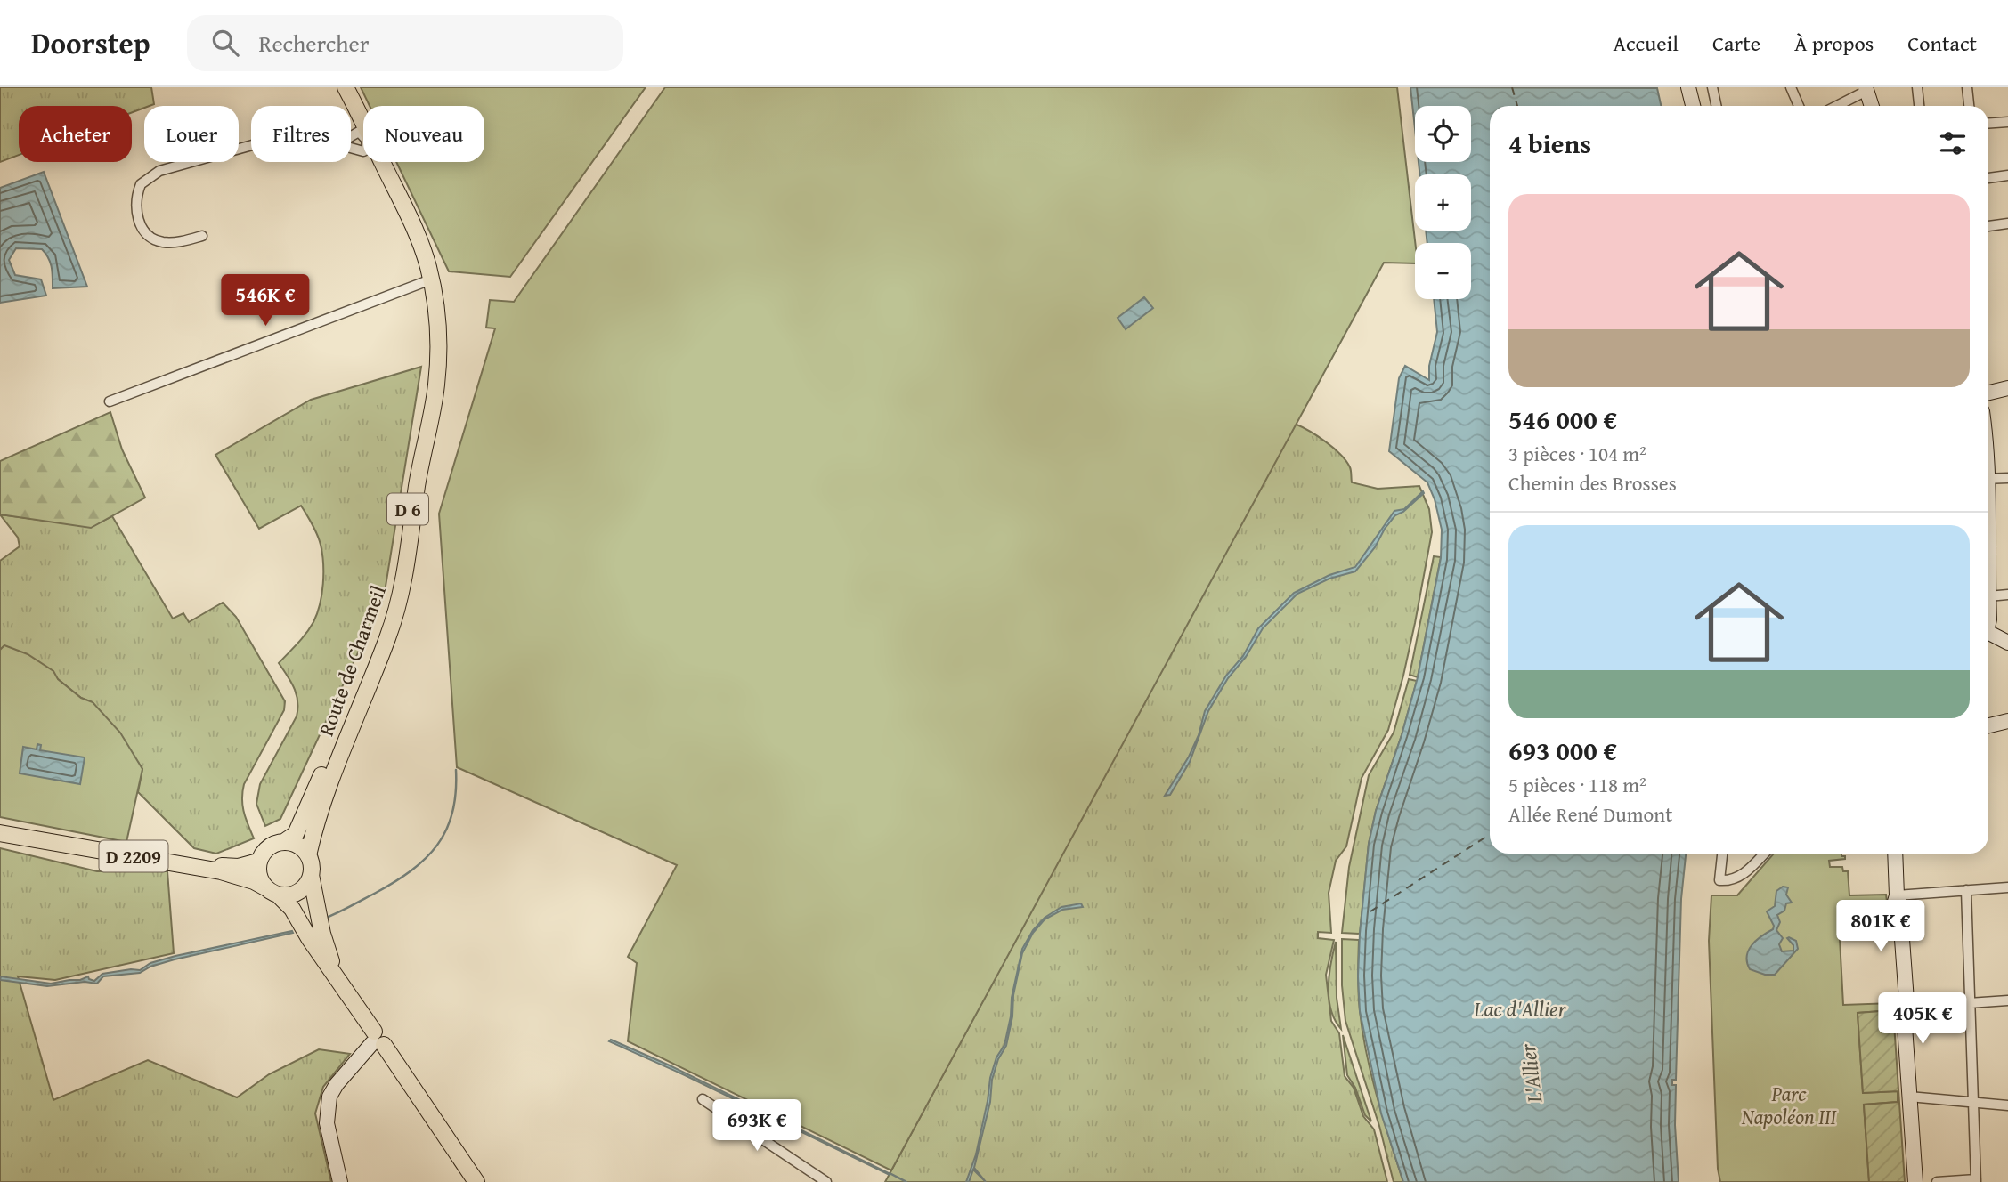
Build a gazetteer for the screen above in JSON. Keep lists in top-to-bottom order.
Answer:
{
  "streets": {
    "main road": ["D 6", "Route de Charmeil", "D 2209"]
  },
  "crossings": [
    ["Route de Charmeil", "D 2209"]
  ],
  "water": ["Lac d'Allier", "L'Allier"],
  "parks": ["Parc Napoléon III"],
  "page": {
    "header": "Doorstep",
    "search": "Rechercher",
    "nav": [
      "Accueil",
      "Carte",
      "À propos",
      "Contact"
    ],
    "map_buttons": ["+", "−"],
    "chip": [
      "Acheter",
      "Louer",
      "Filtres",
      "Nouveau"
    ],
    "heading": "4 biens",
    "list": [
      {
        "name": "546 000 €",
        "note": "3 pièces · 104 m² · Chemin des Brosses"
      },
      {
        "name": "693 000 €",
        "note": "5 pièces · 118 m² · Allée René Dumont"
      }
    ],
    "price": [
      "546K €",
      "801K €",
      "405K €",
      "693K €"
    ]
  }
}
